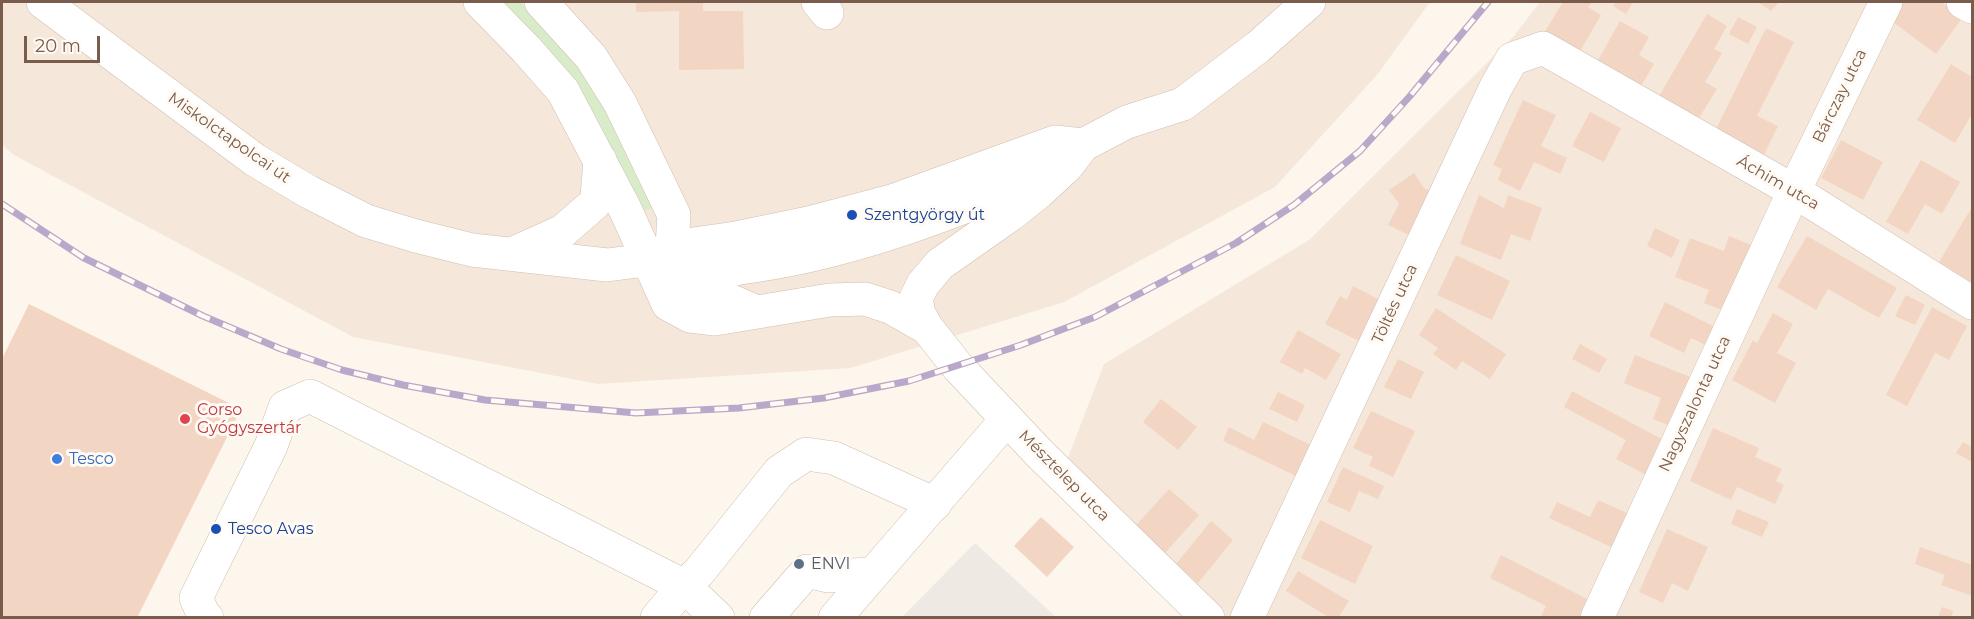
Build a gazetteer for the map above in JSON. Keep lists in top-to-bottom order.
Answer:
{
  "streets": {
    "street": [
      "Bárczay utca",
      "Miskolctapolcai út",
      "Áchim utca",
      "Töltés utca",
      "Nagyszalonta utca",
      "Mésztelep utca"
    ]
  },
  "crossings": [
    ["Bárczay utca", "Áchim utca"],
    ["Bárczay utca", "Nagyszalonta utca"],
    ["Miskolctapolcai út", "Mésztelep utca"],
    ["Áchim utca", "Töltés utca"],
    ["Áchim utca", "Nagyszalonta utca"]
  ],
  "places": [
    "Szentgyörgy út",
    "Corso Gyógyszertár",
    "Tesco",
    "Tesco Avas",
    "ENVI"
  ],
  "scale_bar": "20 m"
}
